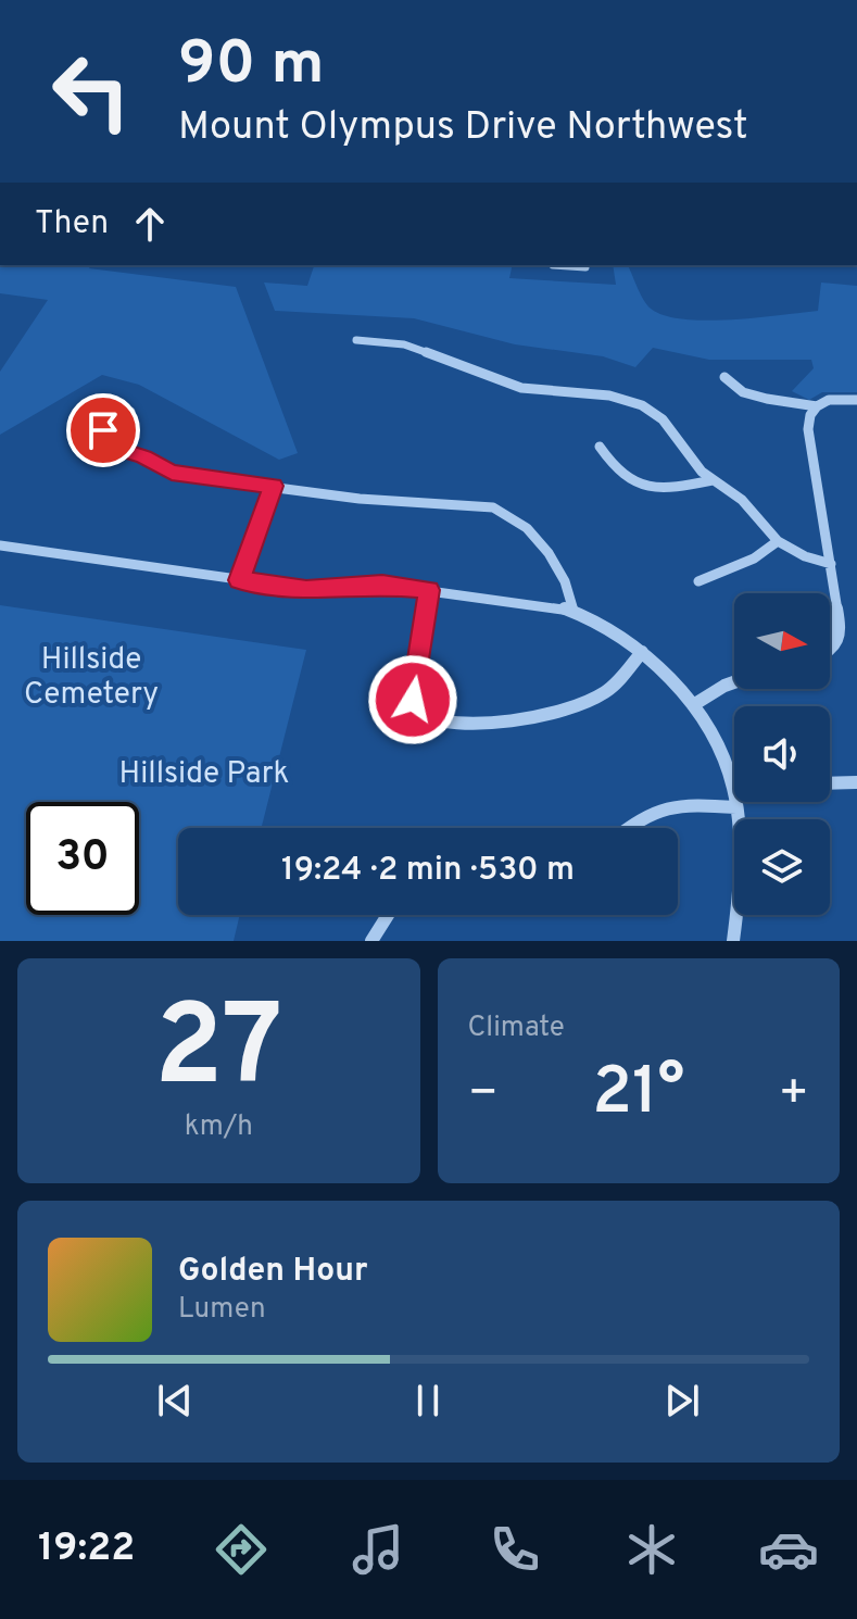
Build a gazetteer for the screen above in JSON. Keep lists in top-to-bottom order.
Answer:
{
  "parks": ["Hillside Cemetery", "Hillside Park"],
  "north": "right",
  "page": {
    "turn": ["90 m", "Mount Olympus Drive Northwest"],
    "then": "Then",
    "limit": "30",
    "trip": "19:24 · 2 min · 530 m",
    "tile": [
      ["27", "km/h"],
      "Climate"
    ],
    "heat": ["−", "21°", "+"],
    "song": ["Golden Hour", "Lumen"],
    "tabs": "19:22"
  }
}
